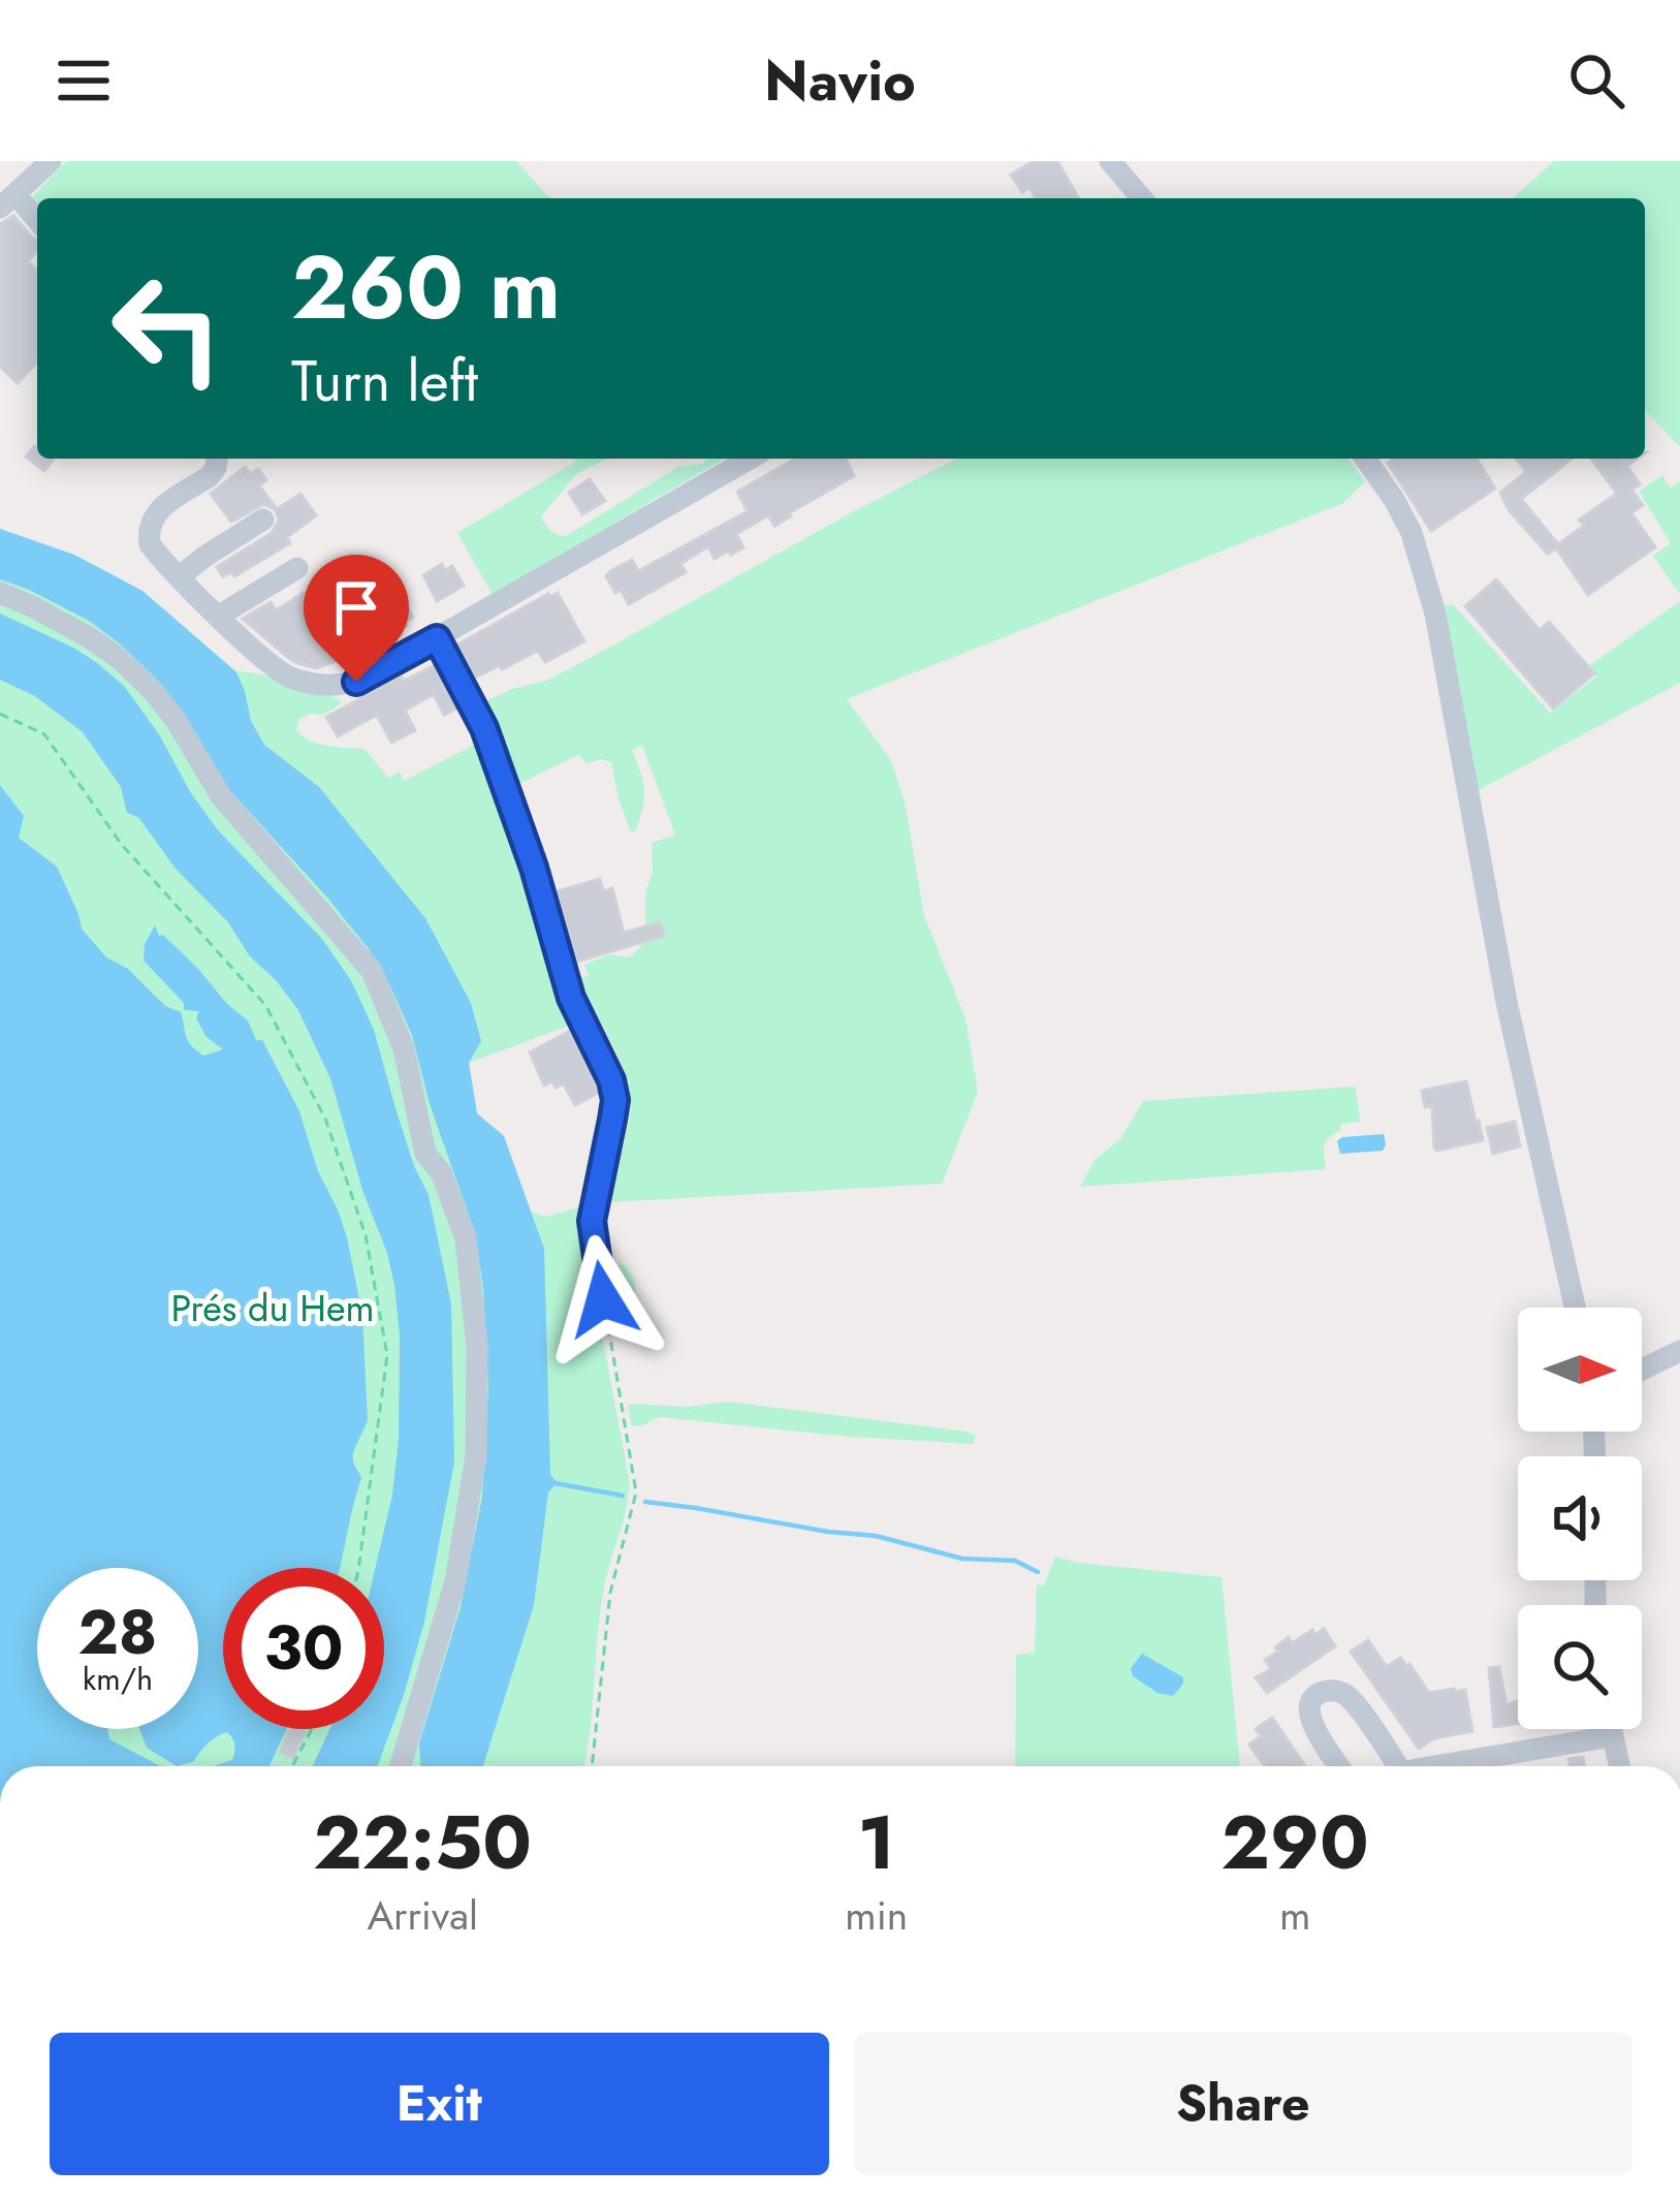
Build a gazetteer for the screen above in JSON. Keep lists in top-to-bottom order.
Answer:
{
  "parks": ["Prés du Hem"],
  "north": "right",
  "page": {
    "header": "Navio",
    "turn": ["260 m", "Turn left"],
    "speed": "28 km/h",
    "limit": "30",
    "eta": [
      "22:50",
      "Arrival",
      "1",
      "min",
      "290",
      "m"
    ],
    "buttons": ["Exit", "Share"]
  }
}
